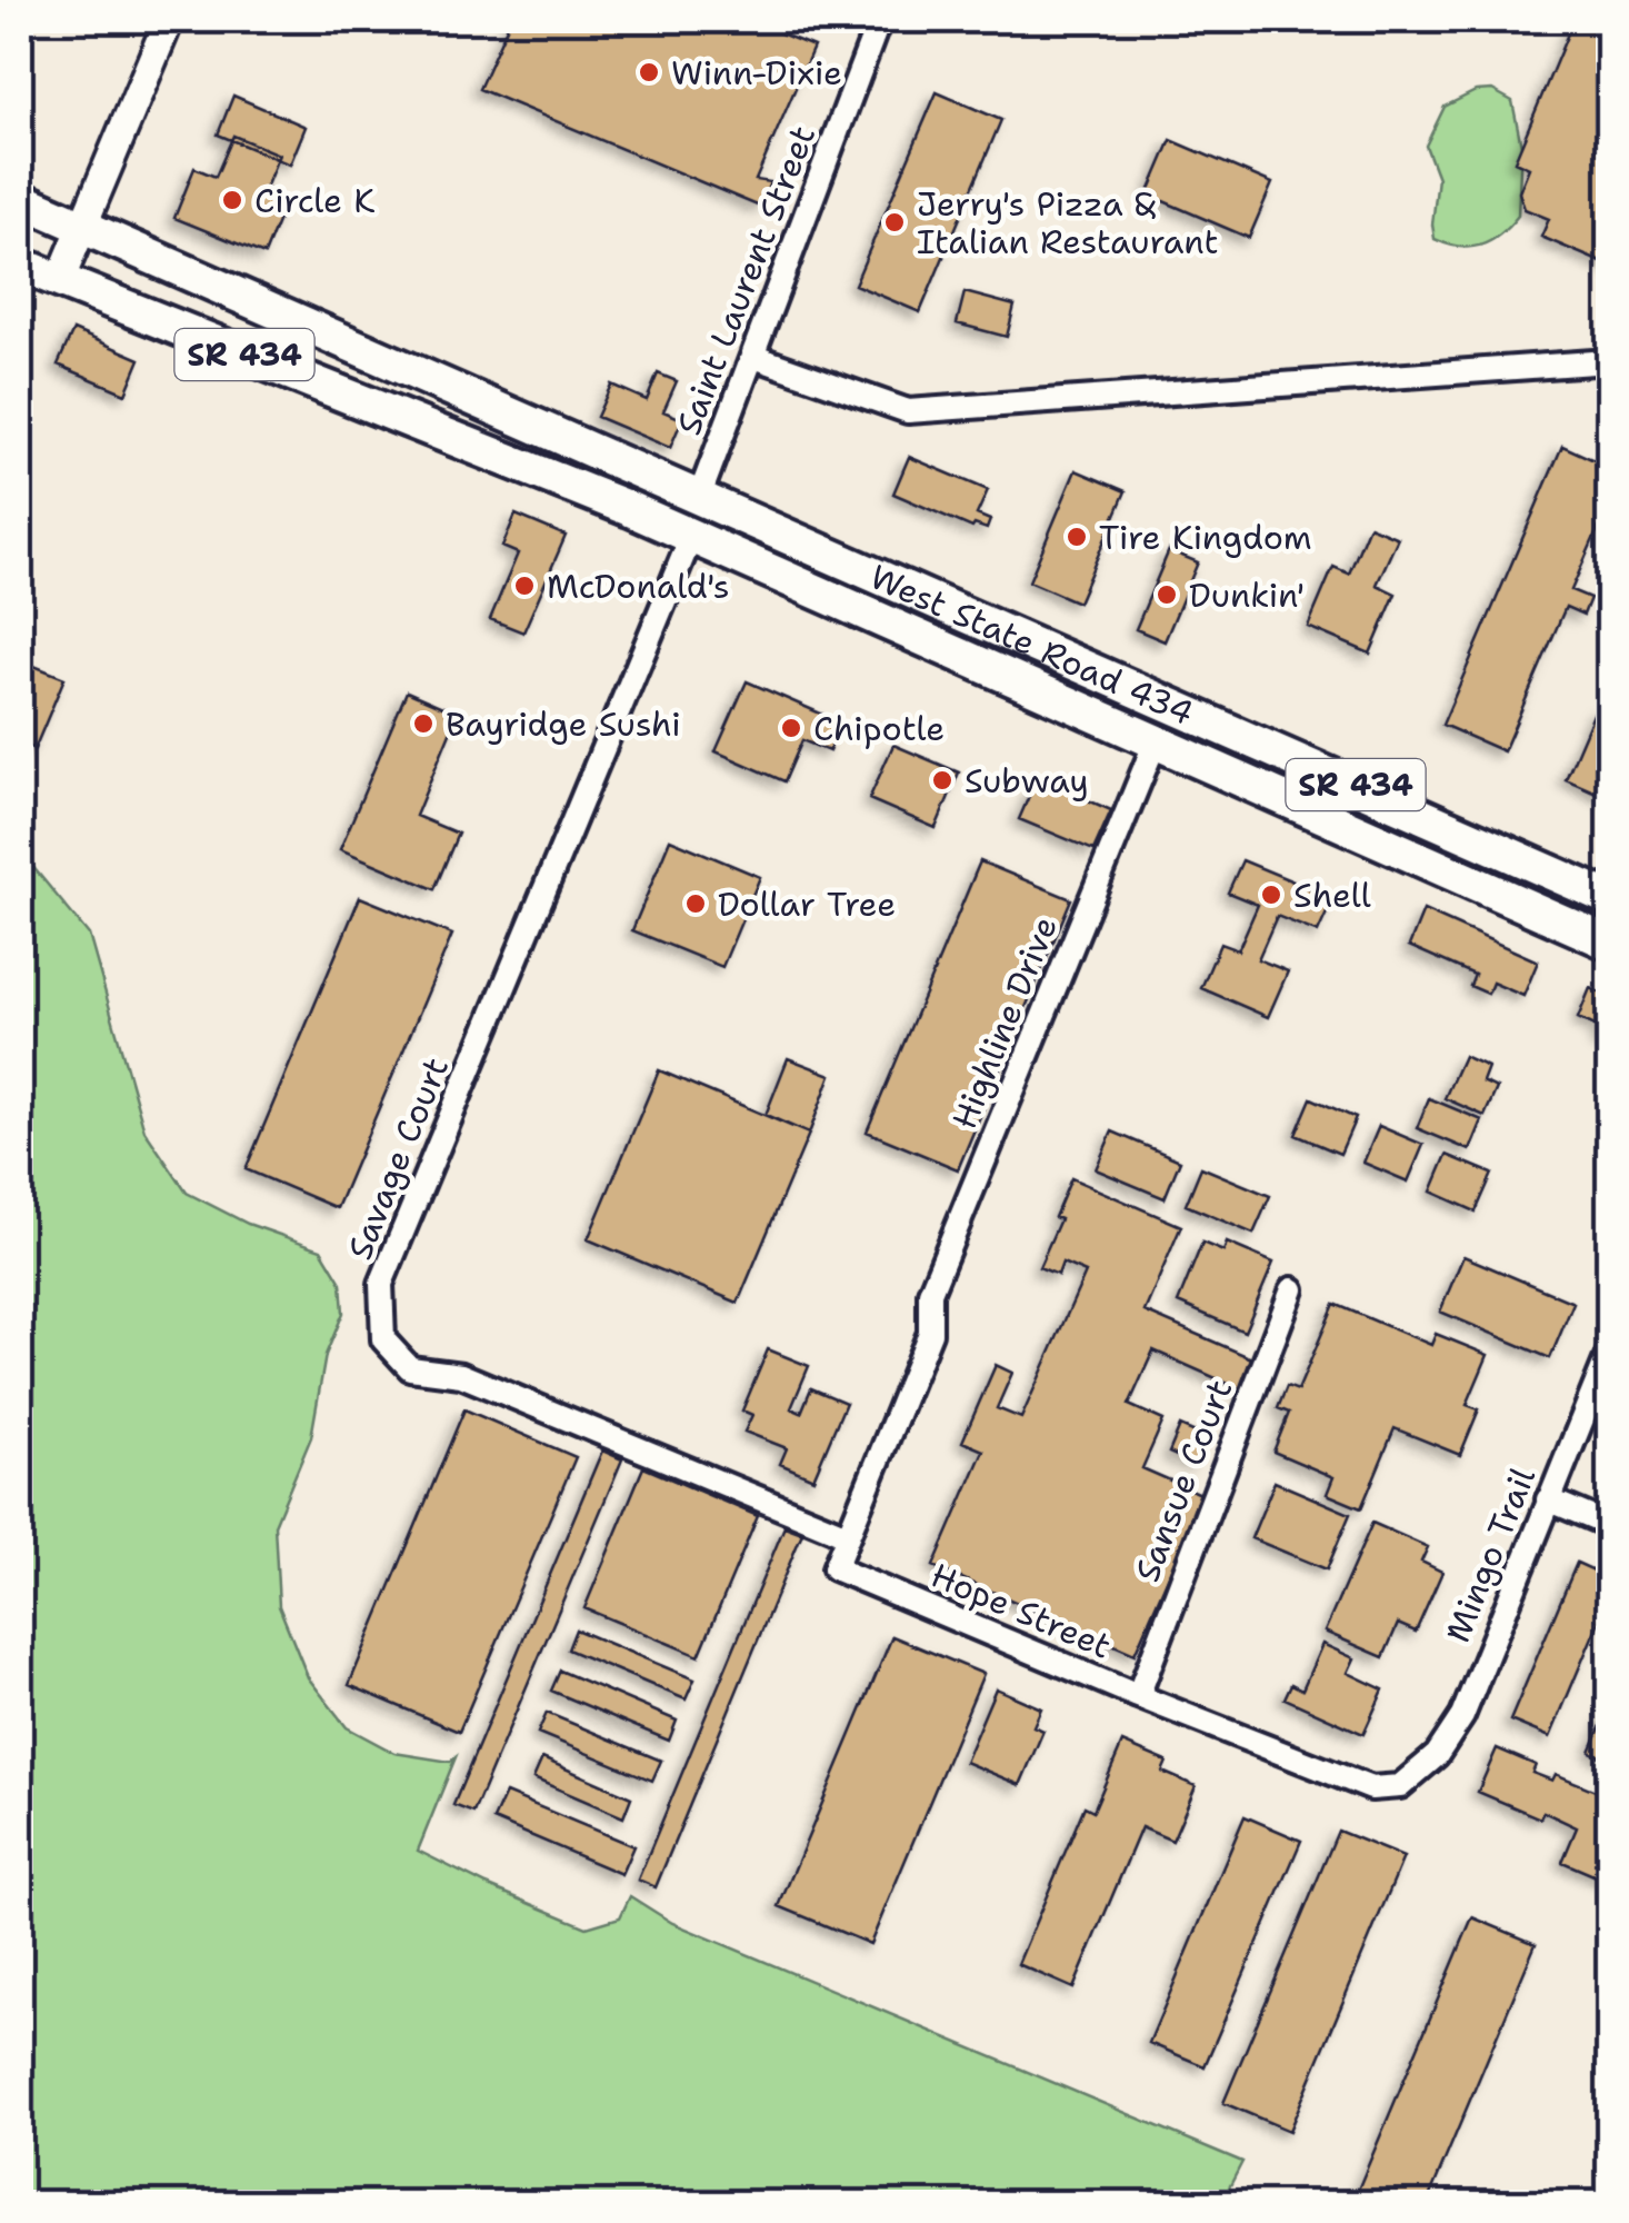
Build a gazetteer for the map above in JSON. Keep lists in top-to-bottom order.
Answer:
{
  "streets": {
    "main road": ["SR 434", "West State Road 434"],
    "street": [
      "Saint Laurent Street",
      "Highline Drive",
      "Savage Court",
      "Sansue Court",
      "Mingo Trail",
      "Hope Street"
    ]
  },
  "crossings": [
    ["Saint Laurent Street", "West State Road 434"],
    ["SR 434", "West State Road 434"],
    ["West State Road 434", "Highline Drive"],
    ["West State Road 434", "Savage Court"],
    ["Highline Drive", "Savage Court"],
    ["Highline Drive", "Hope Street"],
    ["Savage Court", "Hope Street"],
    ["Sansue Court", "Hope Street"],
    ["Mingo Trail", "Hope Street"]
  ],
  "places": [
    "Winn-Dixie",
    "Circle K",
    "Jerry's Pizza & Italian Restaurant",
    "Tire Kingdom",
    "McDonald's",
    "Dunkin'",
    "Bayridge Sushi",
    "Chipotle",
    "Subway",
    "Shell",
    "Dollar Tree"
  ]
}
